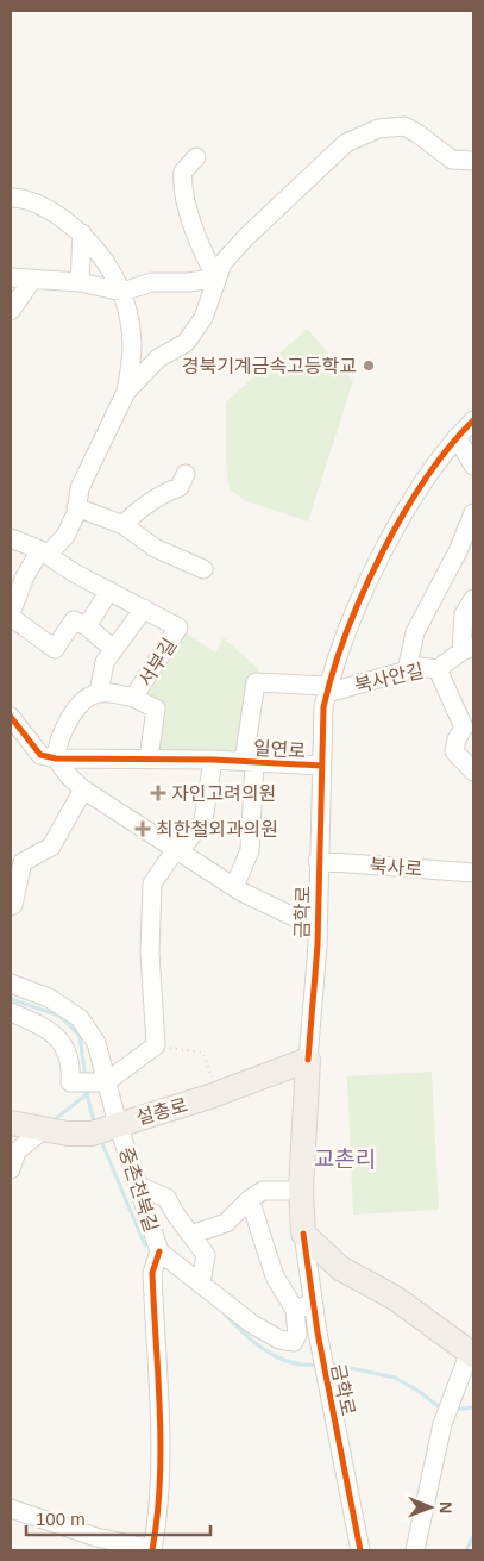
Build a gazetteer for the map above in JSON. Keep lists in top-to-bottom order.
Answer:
{
  "streets": {
    "main road": ["금학로", "설총로"],
    "street": [
      "서부길",
      "북사안길",
      "일연로",
      "북사로",
      "중촌천북길"
    ]
  },
  "crossings": [
    ["북사안길", "일연로"],
    ["일연로", "금학로"],
    ["북사로", "금학로"],
    ["금학로", "설총로"],
    ["설총로", "중촌천북길"]
  ],
  "districts": ["교촌리"],
  "places": {
    "other": ["경북기계금속고등학교"],
    "health": ["자인고려의원", "최한철외과의원"]
  },
  "scale_bar": "100 m",
  "north": "right"
}
